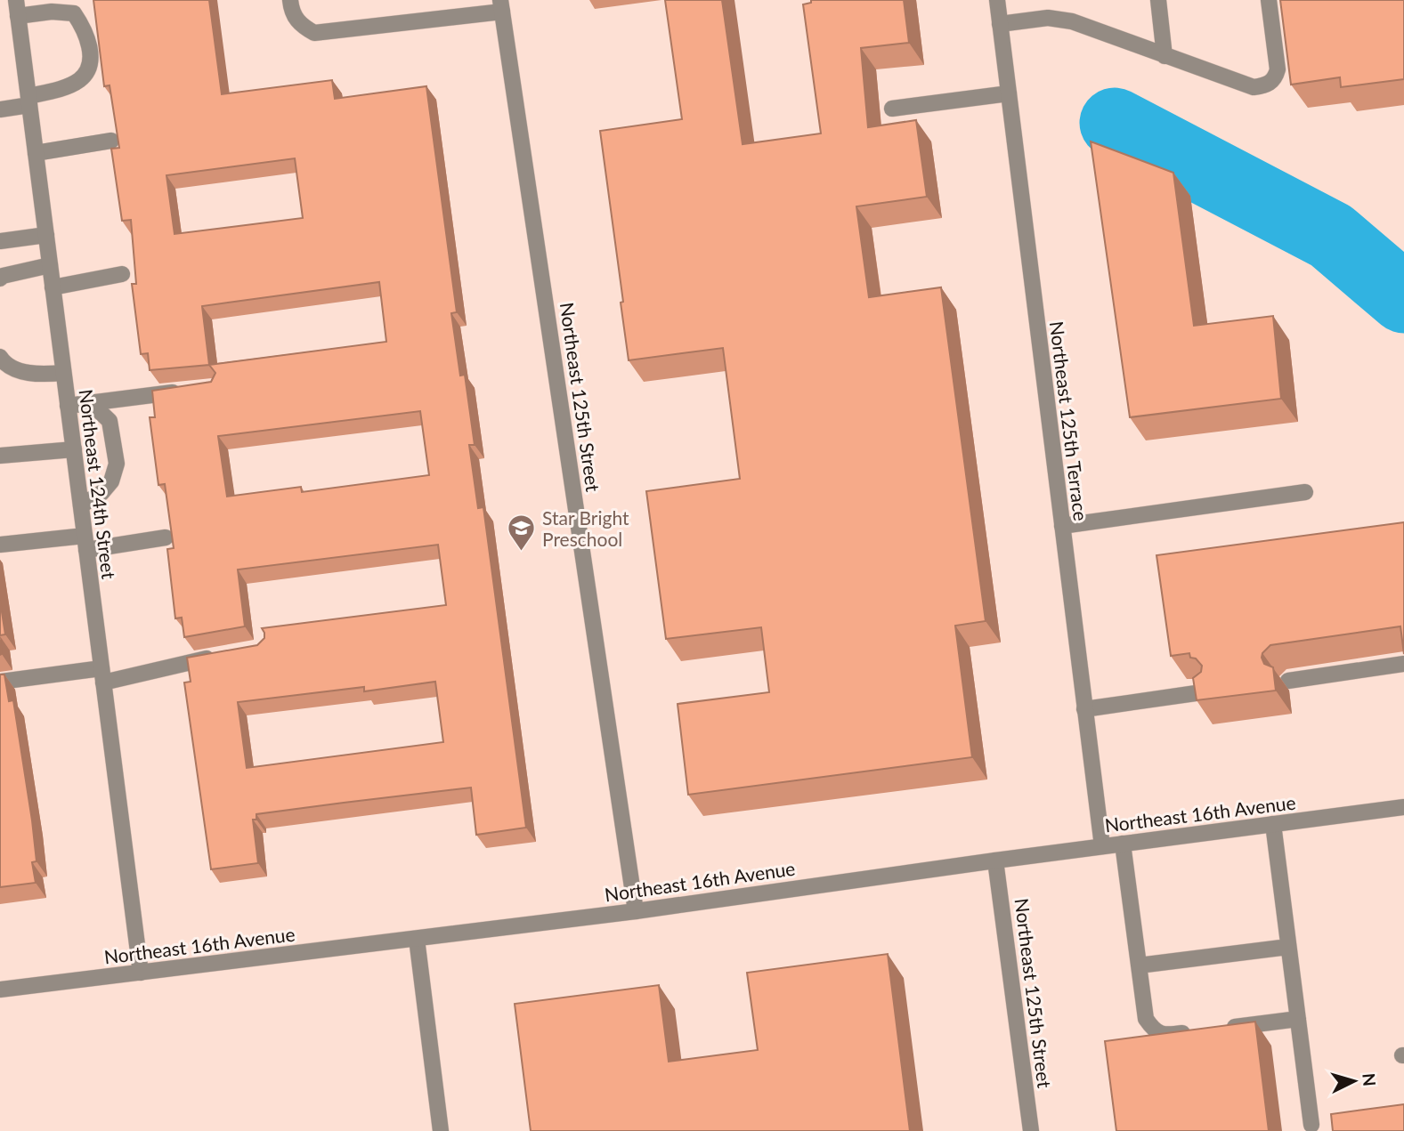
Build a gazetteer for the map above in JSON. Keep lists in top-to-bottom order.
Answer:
{
  "streets": {
    "street": [
      "Northeast 125th Street",
      "Northeast 125th Terrace",
      "Northeast 124th Street",
      "Northeast 16th Avenue"
    ]
  },
  "crossings": [
    ["Northeast 125th Street", "Northeast 16th Avenue"],
    ["Northeast 125th Terrace", "Northeast 16th Avenue"],
    ["Northeast 124th Street", "Northeast 16th Avenue"]
  ],
  "places": {
    "school or university": ["Star Bright Preschool"]
  },
  "north": "right"
}
